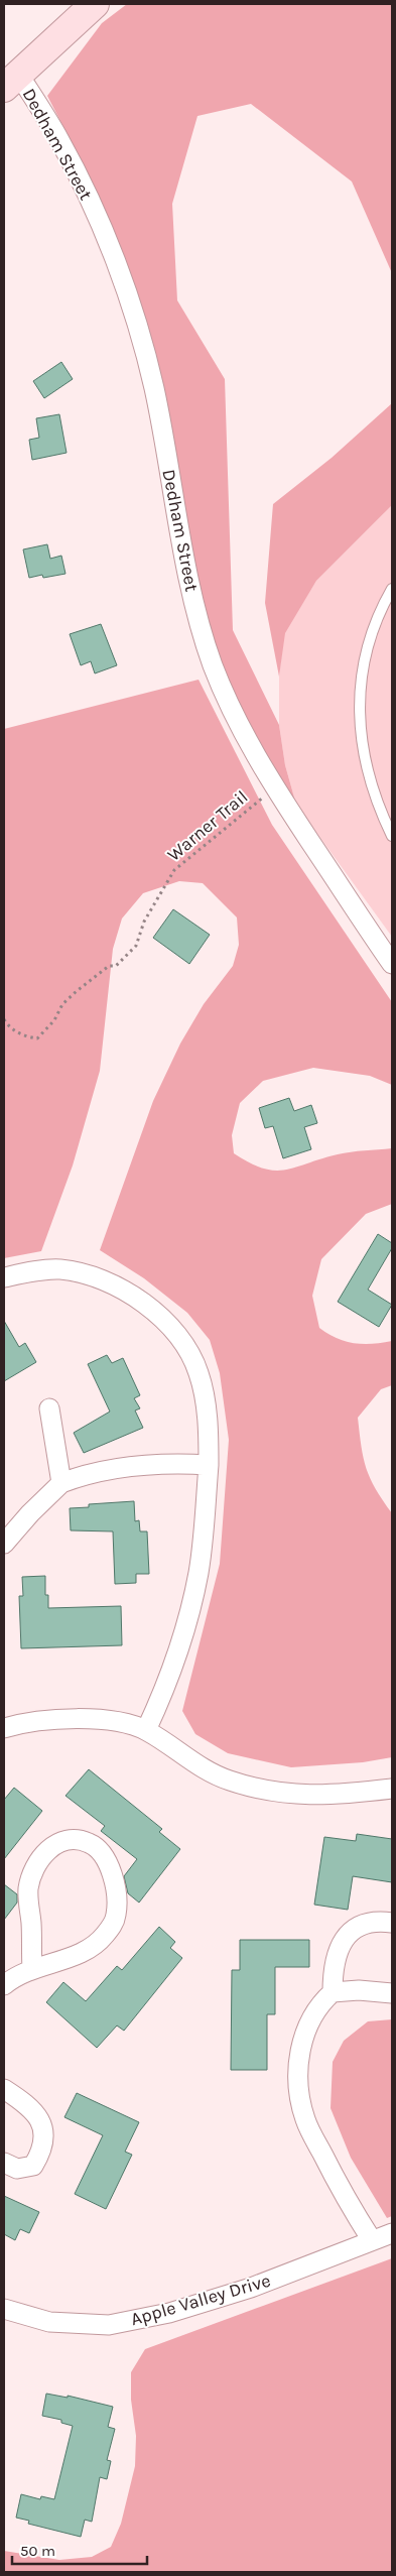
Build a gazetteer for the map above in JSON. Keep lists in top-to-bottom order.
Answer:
{
  "streets": {
    "street": ["Dedham Street", "Apple Valley Drive"],
    "path": ["Warner Trail"]
  },
  "crossings": [
    ["Dedham Street", "Warner Trail"]
  ],
  "scale_bar": "50 m"
}
